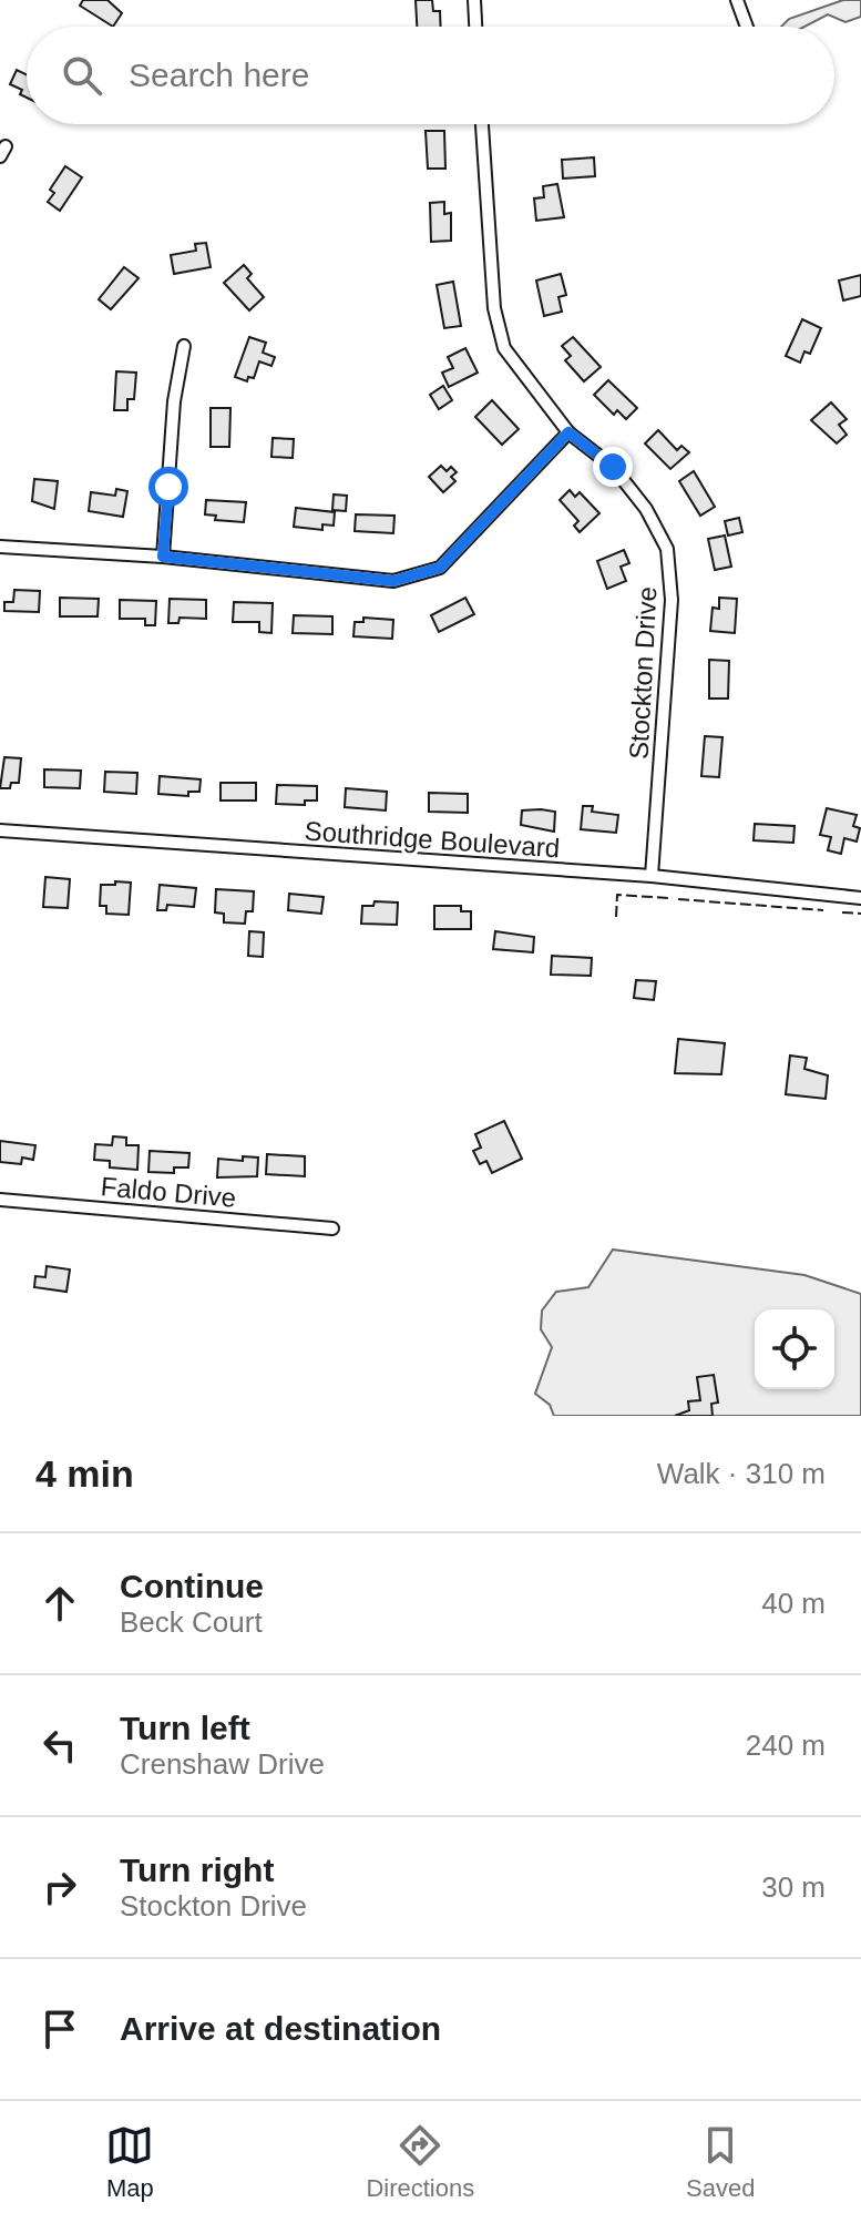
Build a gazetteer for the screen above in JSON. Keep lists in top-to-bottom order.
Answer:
{
  "streets": {
    "street": ["Stockton Drive", "Southridge Boulevard", "Faldo Drive"]
  },
  "crossings": [
    ["Stockton Drive", "Southridge Boulevard"]
  ],
  "page": {
    "search": "Search here",
    "heading": ["4 min", "Walk · 310 m"],
    "list": [
      ["Continue", "Beck Court", "40 m"],
      ["Turn left", "Crenshaw Drive", "240 m"],
      ["Turn right", "Stockton Drive", "30 m"],
      "Arrive at destination"
    ],
    "nav": ["Map", "Directions", "Saved"]
  }
}
